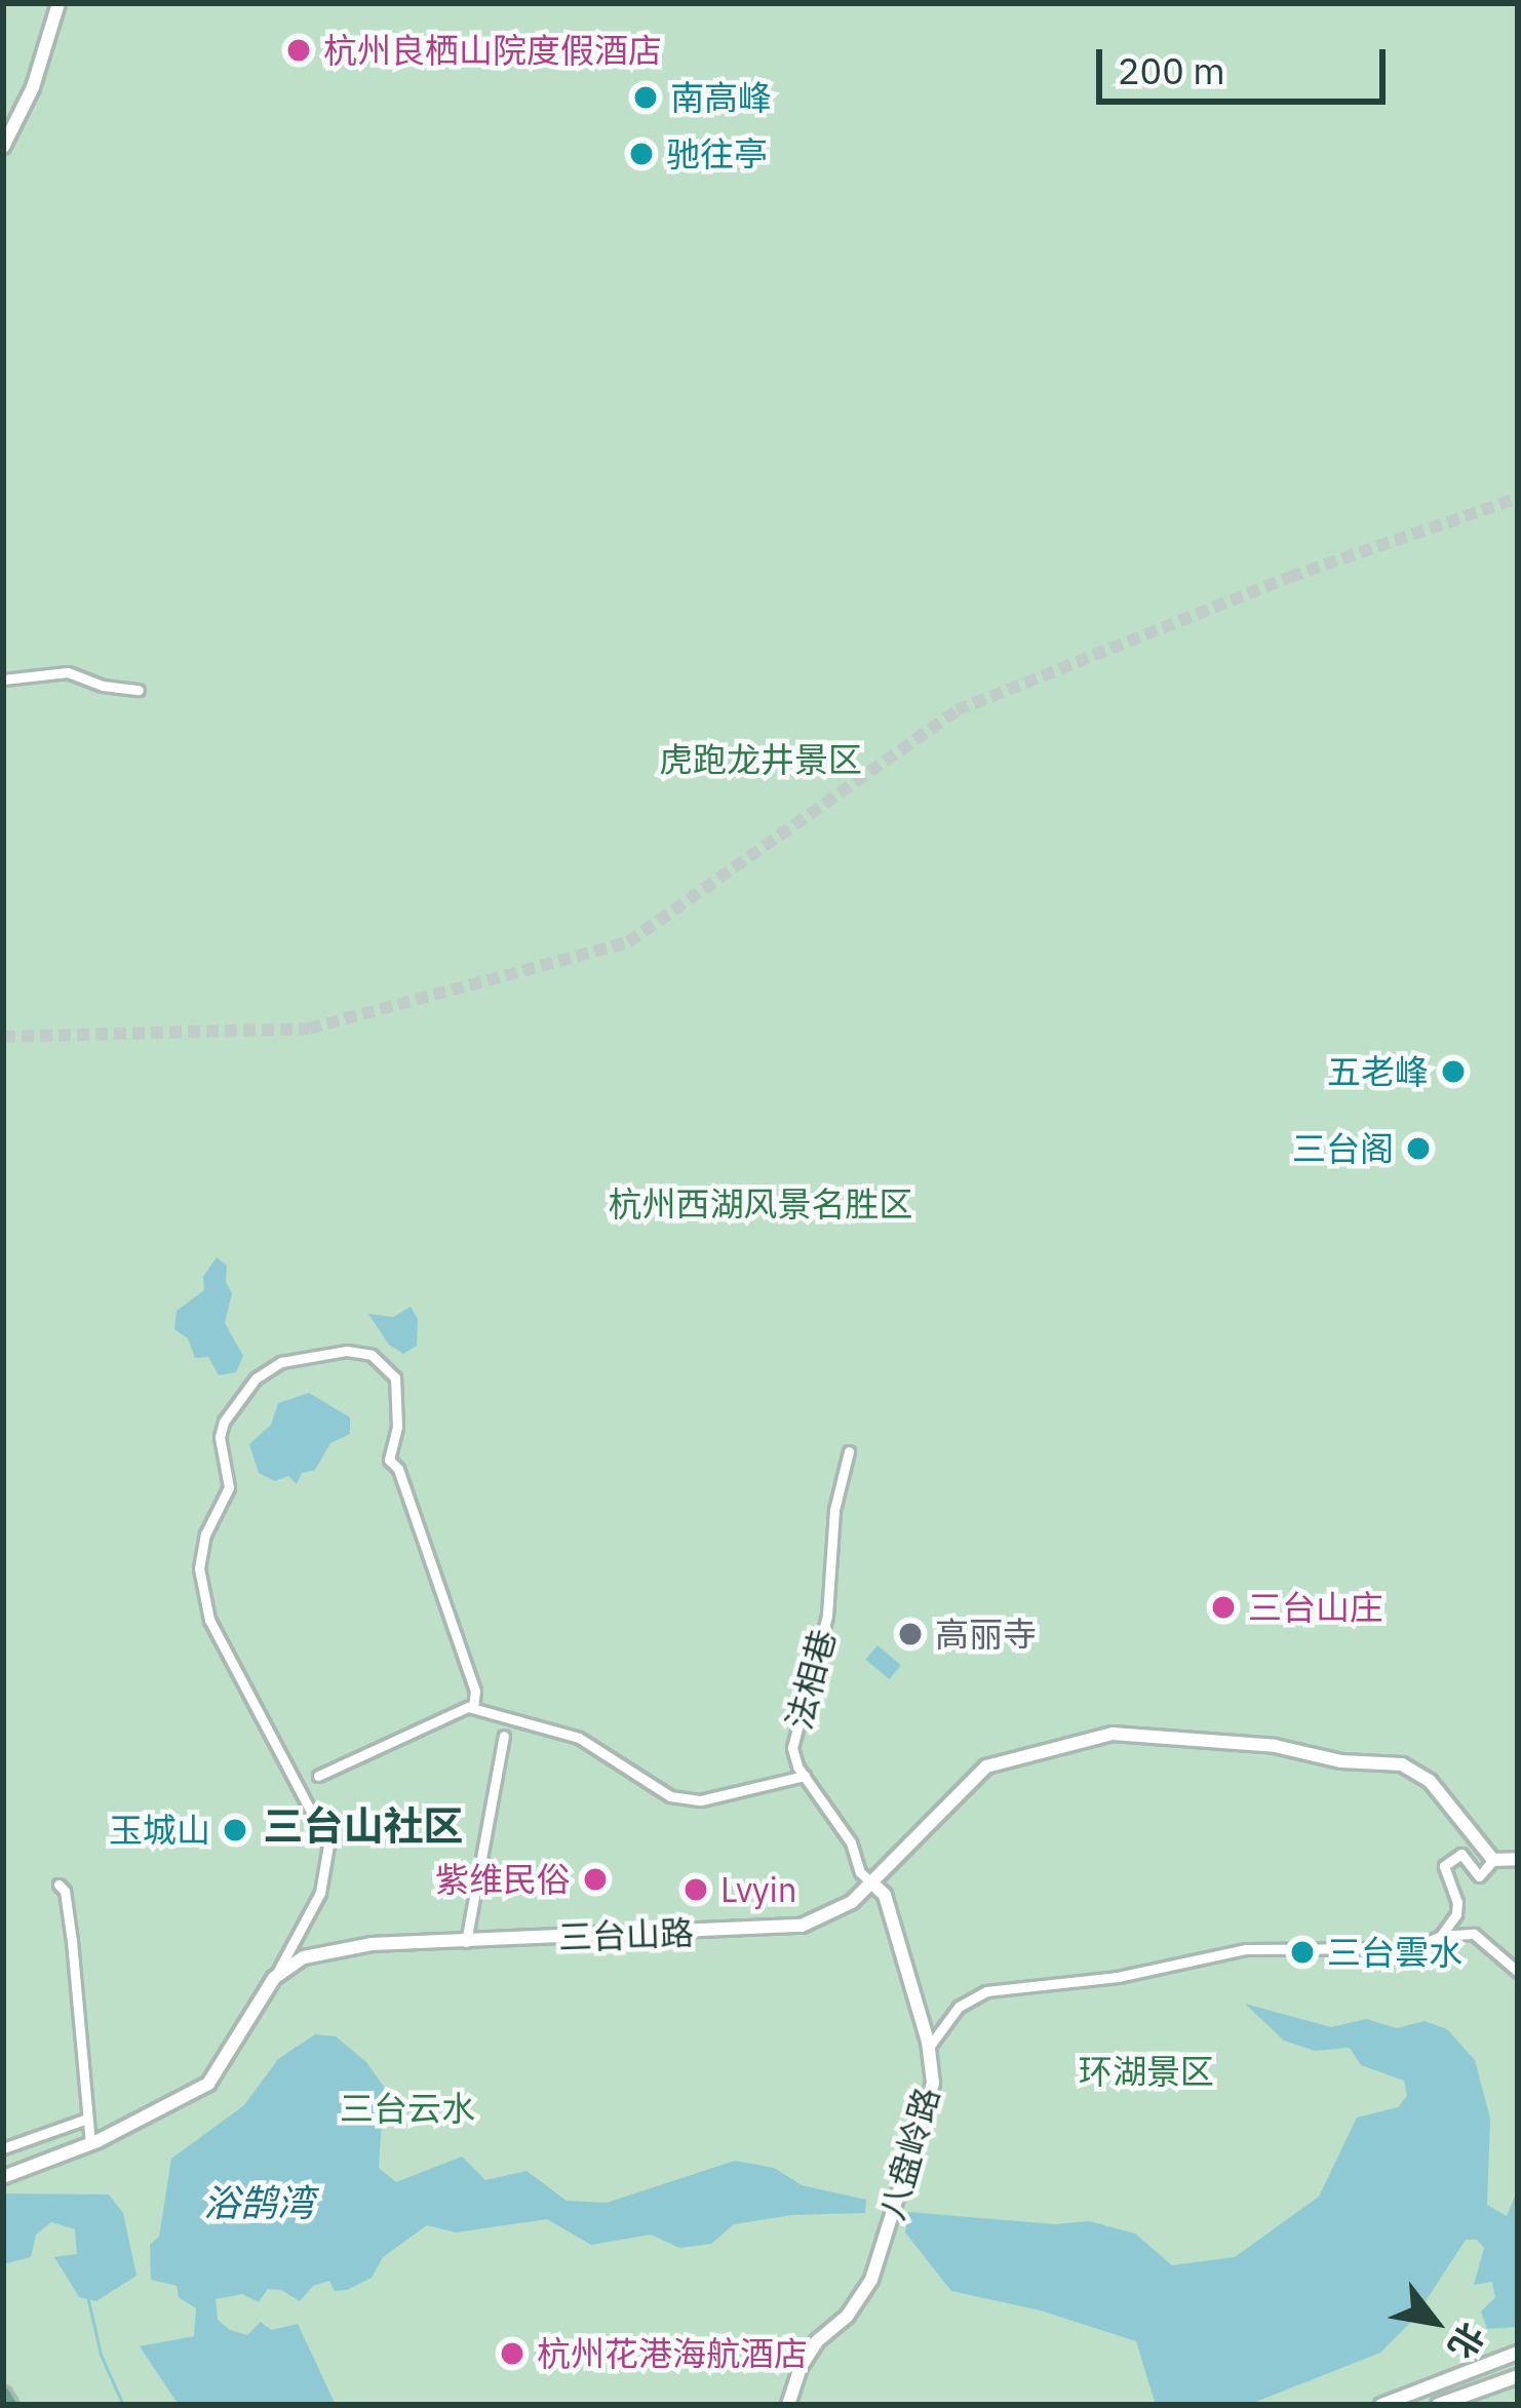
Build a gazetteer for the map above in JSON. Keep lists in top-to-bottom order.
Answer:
{
  "streets": {
    "street": ["法相巷", "三台山路", "八盘岭路"]
  },
  "crossings": [
    ["法相巷", "三台山路"],
    ["法相巷", "八盘岭路"],
    ["三台山路", "八盘岭路"]
  ],
  "districts": ["三台山社区"],
  "water": ["浴鹄湾"],
  "parks": [
    "虎跑龙井景区",
    "杭州西湖风景名胜区",
    "环湖景区",
    "三台云水"
  ],
  "places": [
    "杭州良栖山院度假酒店",
    "南高峰",
    "驰往亭",
    "五老峰",
    "三台阁",
    "三台山庄",
    "高丽寺",
    "玉城山",
    "紫维民俗",
    "Lvyin",
    "三台雲水",
    "杭州花港海航酒店"
  ],
  "scale_bar": "200 m",
  "north": "bottom right"
}
